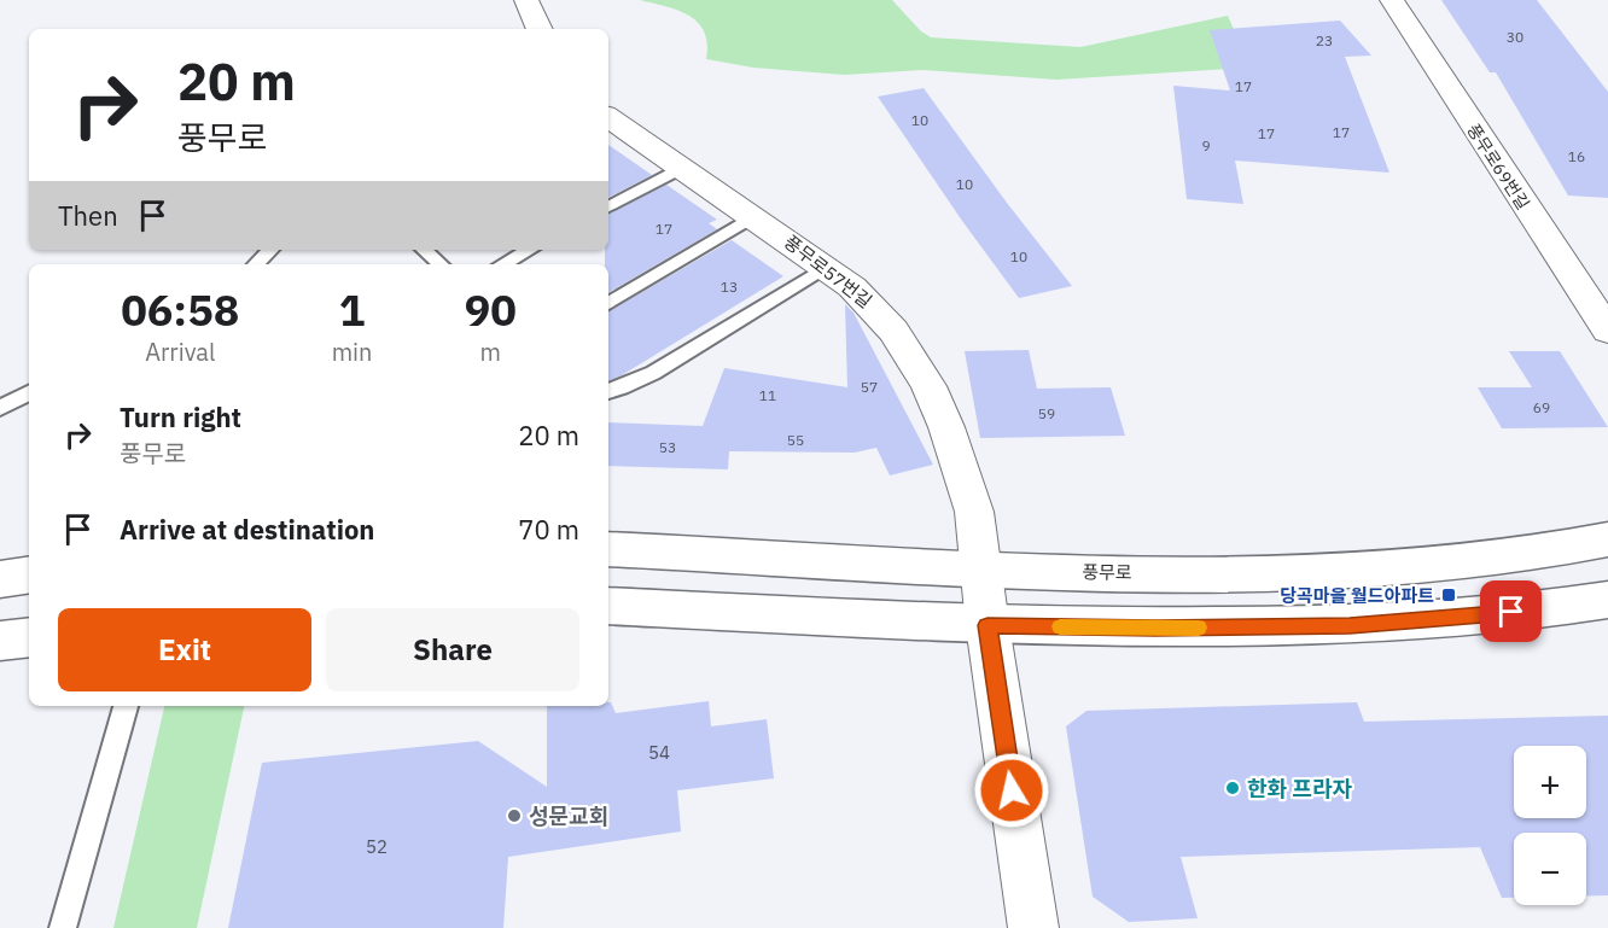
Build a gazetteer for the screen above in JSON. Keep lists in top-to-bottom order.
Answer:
{
  "streets": {
    "street": ["풍무로69번길", "풍무로57번길", "풍무로"]
  },
  "crossings": [
    ["풍무로57번길", "풍무로"]
  ],
  "places": {
    "transit": ["당곡마을 월드아파트"],
    "other": ["한화 프라자", "성문교회"]
  },
  "house_numbers": [
    "30",
    "23",
    "17",
    "10",
    "17",
    "17",
    "9",
    "16",
    "10",
    "17",
    "10",
    "13",
    "57",
    "11",
    "69",
    "59",
    "55",
    "53",
    "54",
    "52"
  ],
  "page": {
    "turn": ["20 m", "풍무로"],
    "then": "Then",
    "eta": [
      "06:58",
      "Arrival",
      "1",
      "min",
      "90",
      "m"
    ],
    "list": [
      {
        "name": "Turn right",
        "note": "풍무로",
        "value": "20 m"
      },
      {
        "name": "Arrive at destination",
        "value": "70 m"
      }
    ],
    "buttons": ["Exit", "Share"],
    "map_buttons": ["+", "−"]
  }
}
